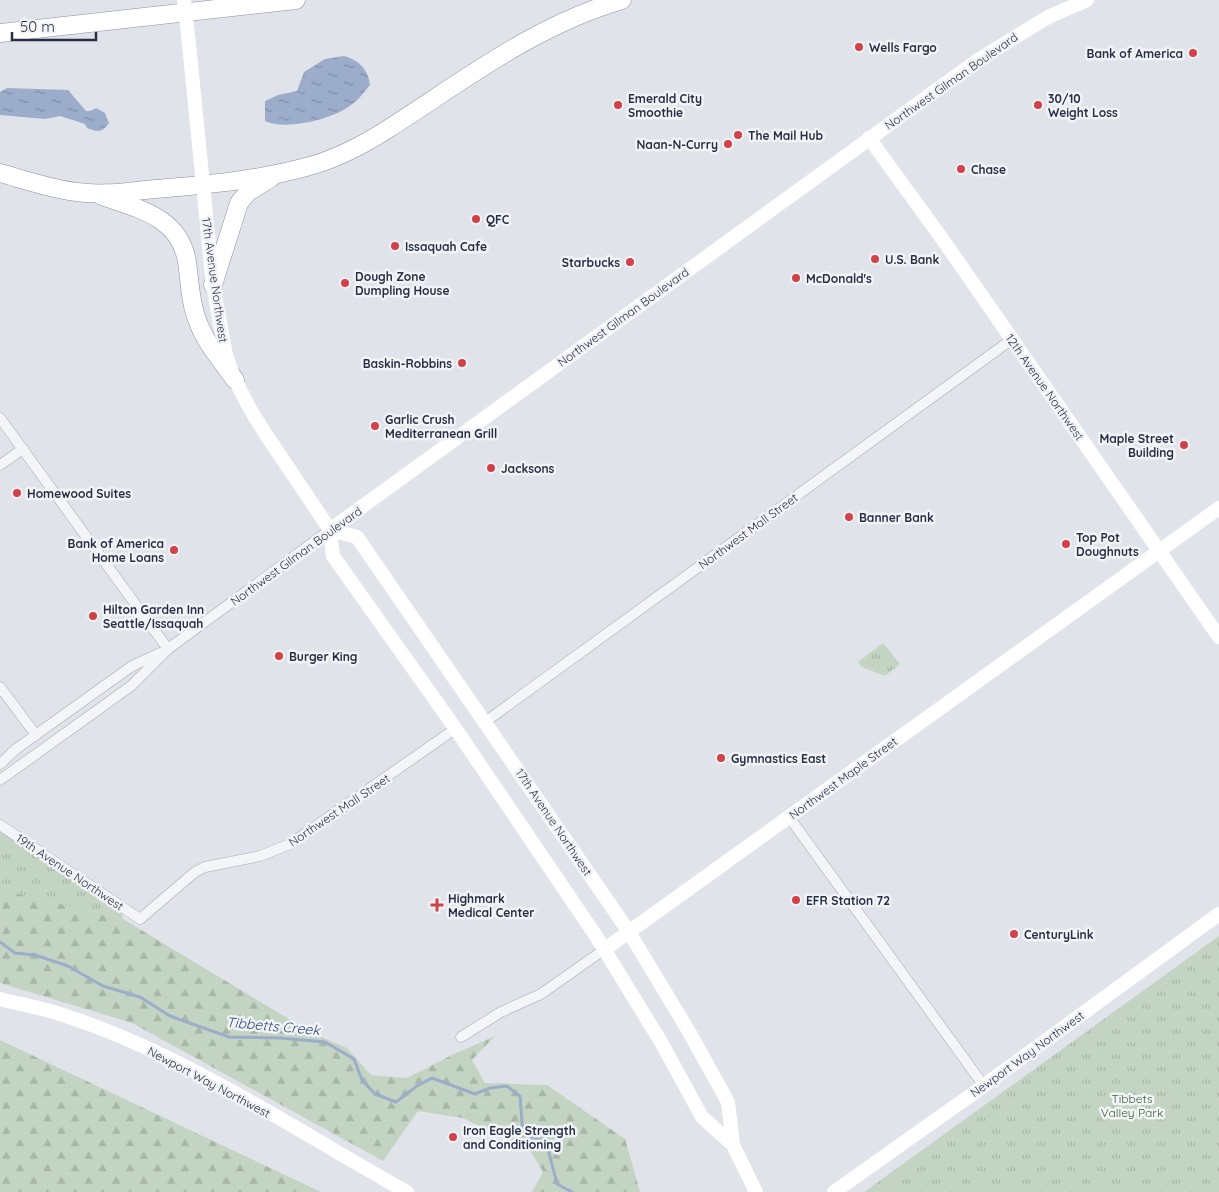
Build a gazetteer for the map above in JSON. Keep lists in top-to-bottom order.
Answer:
{
  "streets": {
    "street": [
      "Northwest Gilman Boulevard",
      "17th Avenue Northwest",
      "12th Avenue Northwest",
      "Northwest Mall Street",
      "Northwest Maple Street",
      "19th Avenue Northwest",
      "Newport Way Northwest"
    ]
  },
  "crossings": [
    ["Northwest Gilman Boulevard", "17th Avenue Northwest"],
    ["Northwest Gilman Boulevard", "12th Avenue Northwest"],
    ["17th Avenue Northwest", "Northwest Mall Street"],
    ["17th Avenue Northwest", "Northwest Maple Street"],
    ["12th Avenue Northwest", "Northwest Mall Street"],
    ["12th Avenue Northwest", "Northwest Maple Street"],
    ["Northwest Mall Street", "19th Avenue Northwest"]
  ],
  "water": ["Tibbetts Creek"],
  "parks": ["Tibbets Valley Park"],
  "places": {
    "other": [
      "Wells Fargo",
      "Bank of America",
      "Emerald City Smoothie",
      "30/10 Weight Loss",
      "The Mail Hub",
      "Naan-N-Curry",
      "Chase",
      "QFC",
      "Issaquah Cafe",
      "U.S. Bank",
      "Starbucks",
      "McDonald's",
      "Dough Zone Dumpling House",
      "Baskin-Robbins",
      "Garlic Crush Mediterranean Grill",
      "Maple Street Building",
      "Jacksons",
      "Homewood Suites",
      "Banner Bank",
      "Top Pot Doughnuts",
      "Bank of America Home Loans",
      "Hilton Garden Inn Seattle/Issaquah",
      "Burger King",
      "Gymnastics East",
      "EFR Station 72",
      "CenturyLink",
      "Iron Eagle Strength and Conditioning"
    ],
    "health": ["Highmark Medical Center"]
  },
  "scale_bar": "50 m"
}
